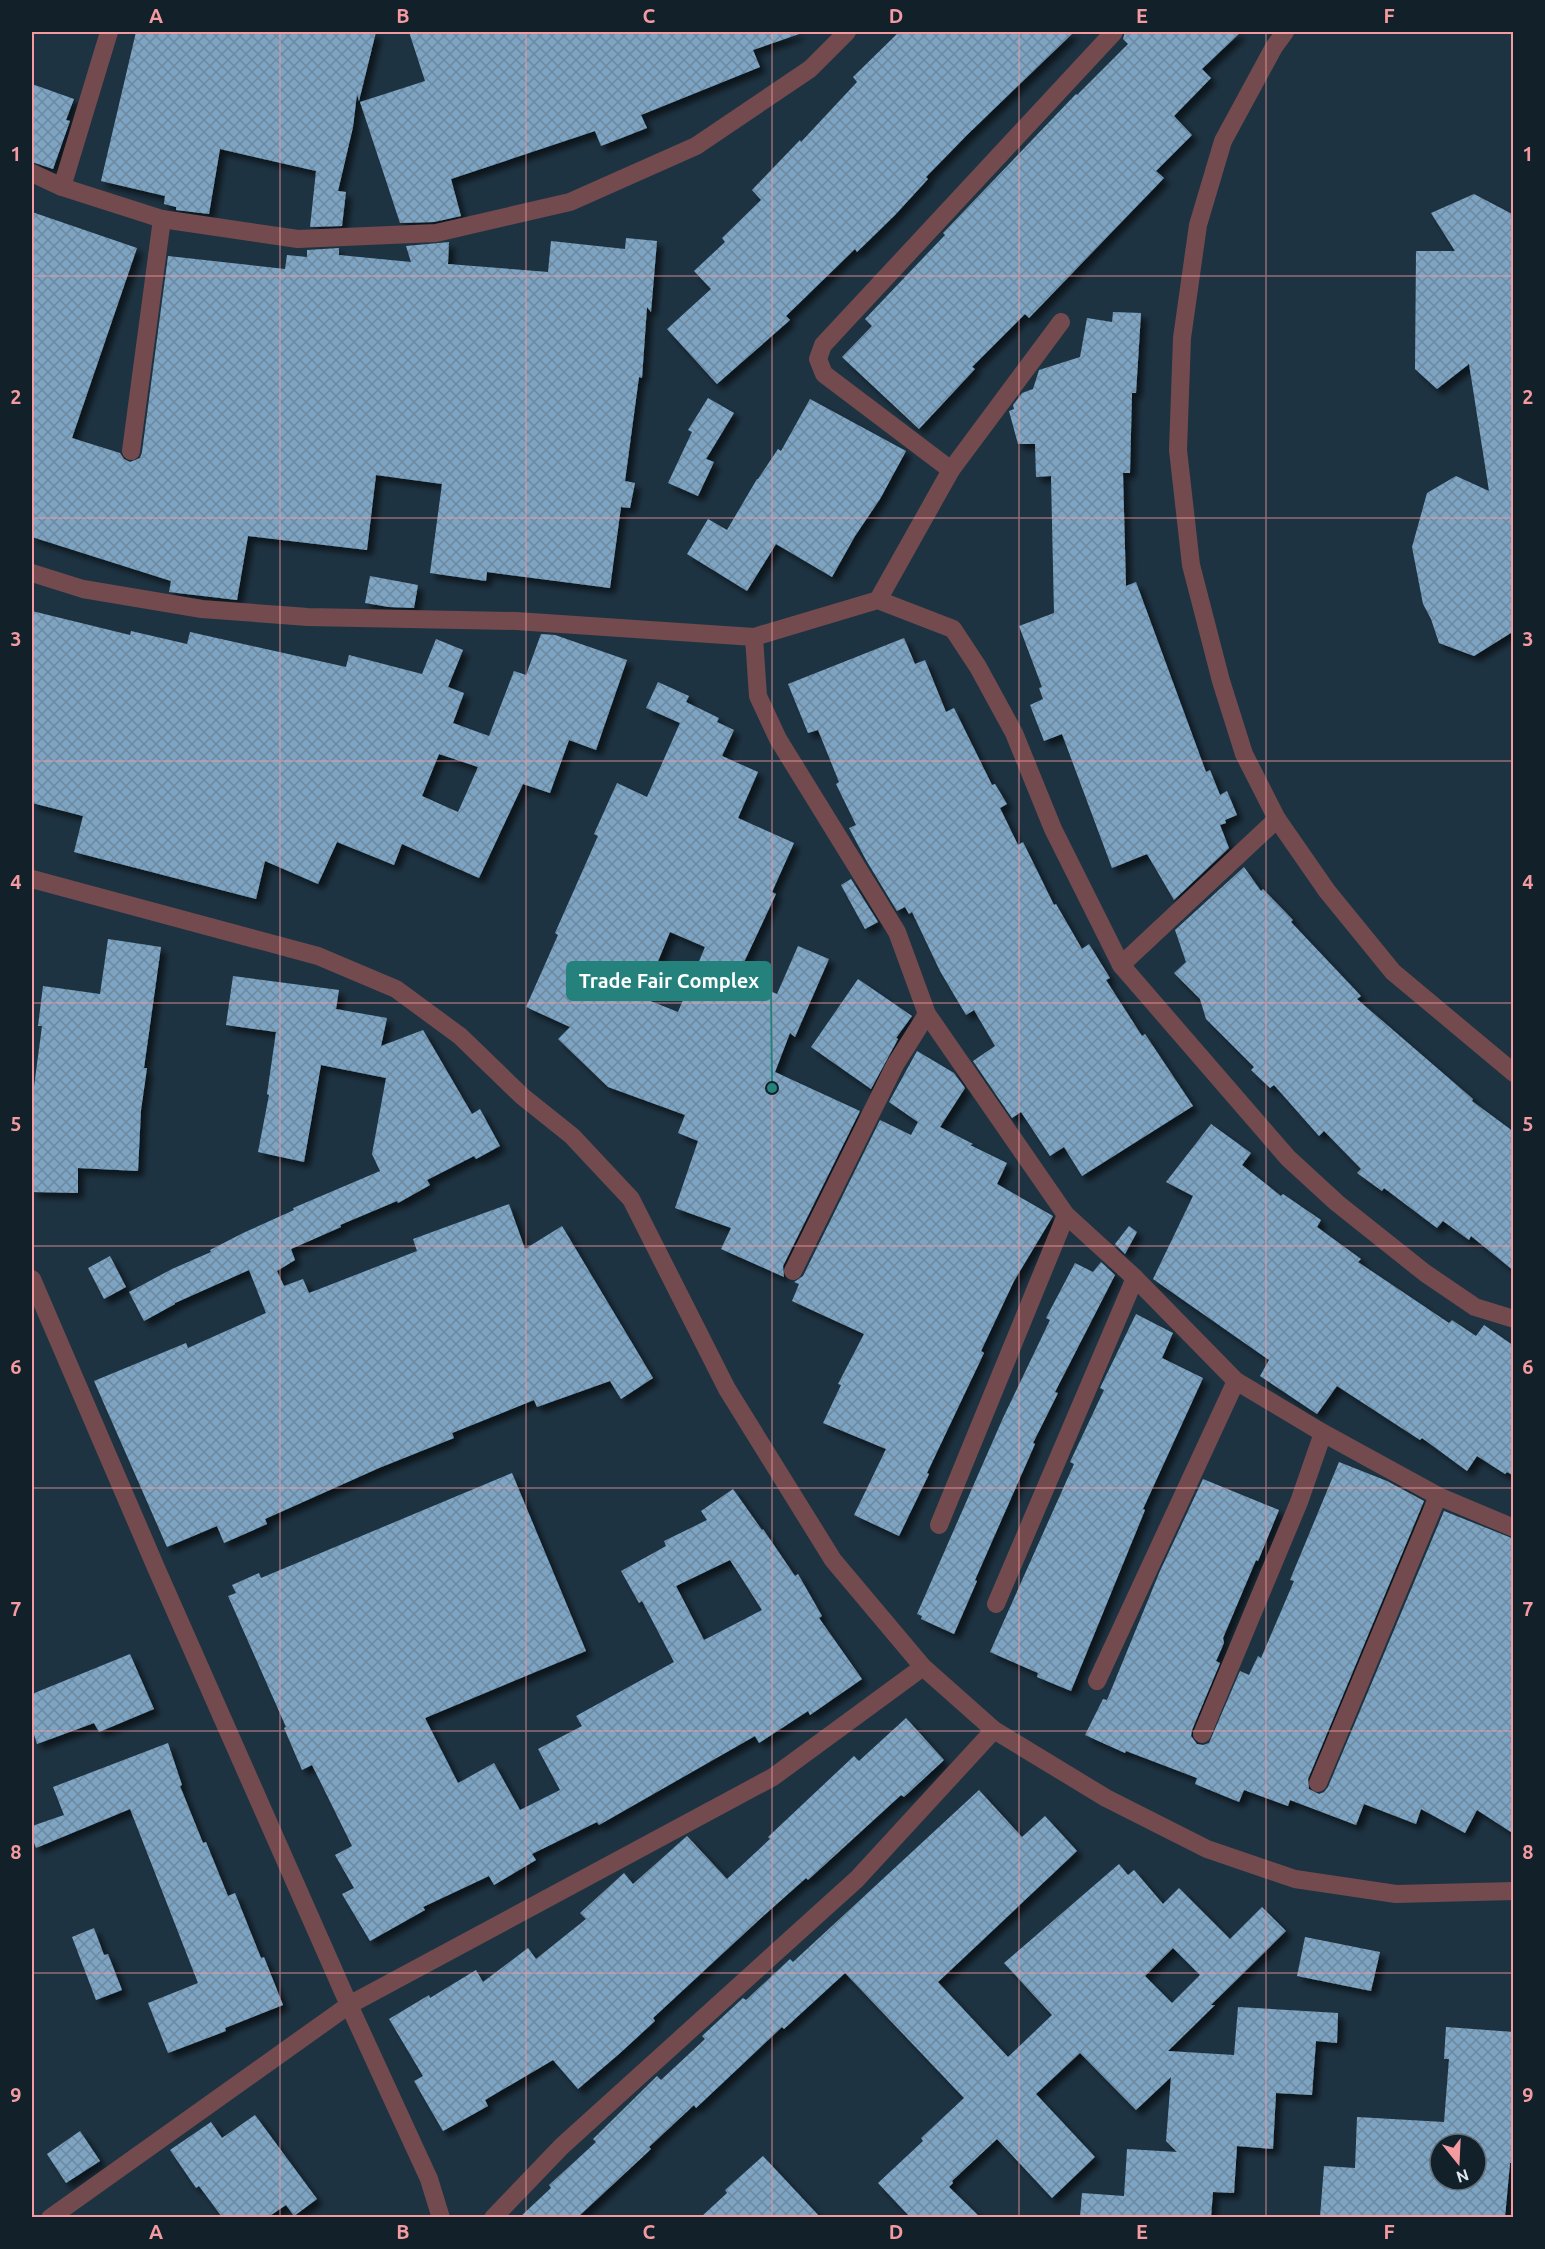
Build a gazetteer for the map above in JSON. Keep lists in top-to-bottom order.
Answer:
{
  "places": ["Trade Fair Complex"],
  "north": "bottom",
  "grid": {
    "columns": [
      "A",
      "B",
      "C",
      "D",
      "E",
      "F"
    ],
    "rows": [
      "1",
      "2",
      "3",
      "4",
      "5",
      "6",
      "7",
      "8",
      "9"
    ]
  }
}
